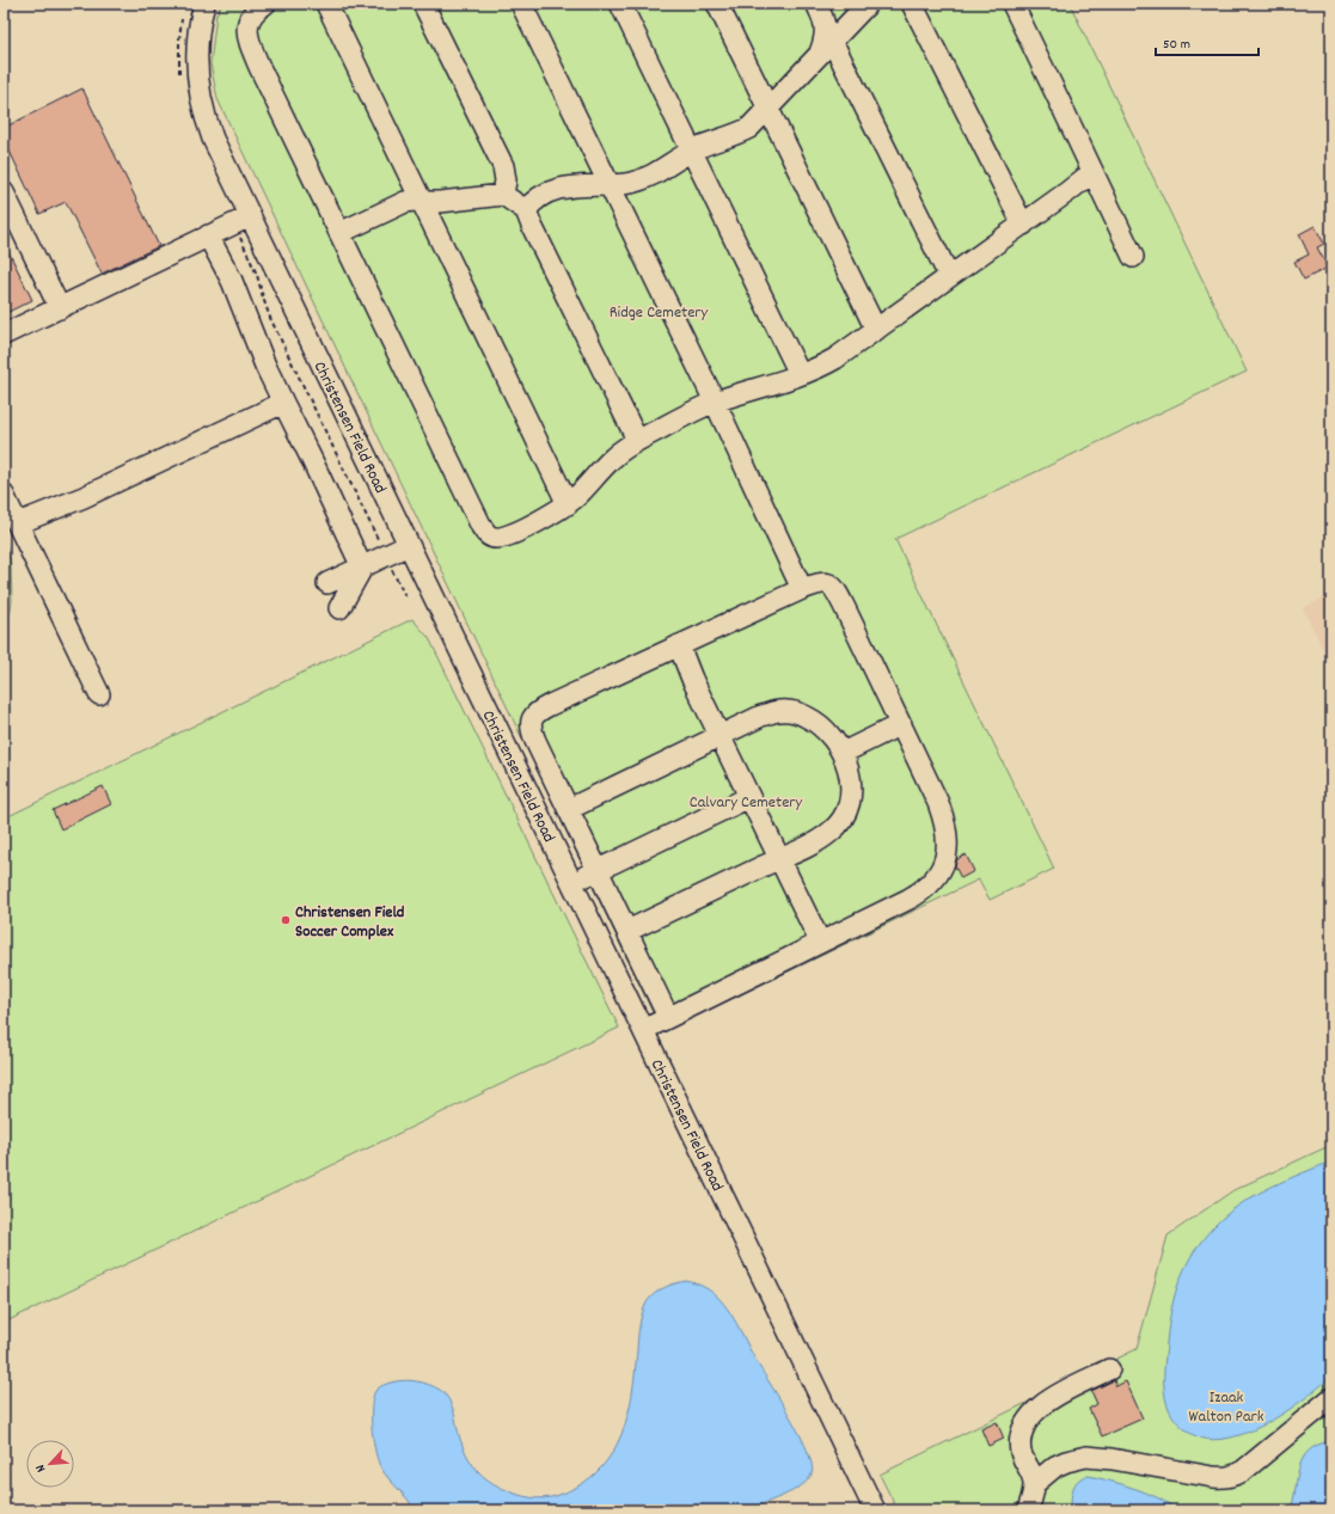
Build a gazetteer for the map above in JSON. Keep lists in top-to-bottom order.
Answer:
{
  "streets": {
    "street": ["Christensen Field Road"]
  },
  "parks": ["Ridge Cemetery", "Calvary Cemetery", "Izaak Walton Park"],
  "places": ["Christensen Field Soccer Complex"],
  "scale_bar": "50 m",
  "north": "bottom left"
}
